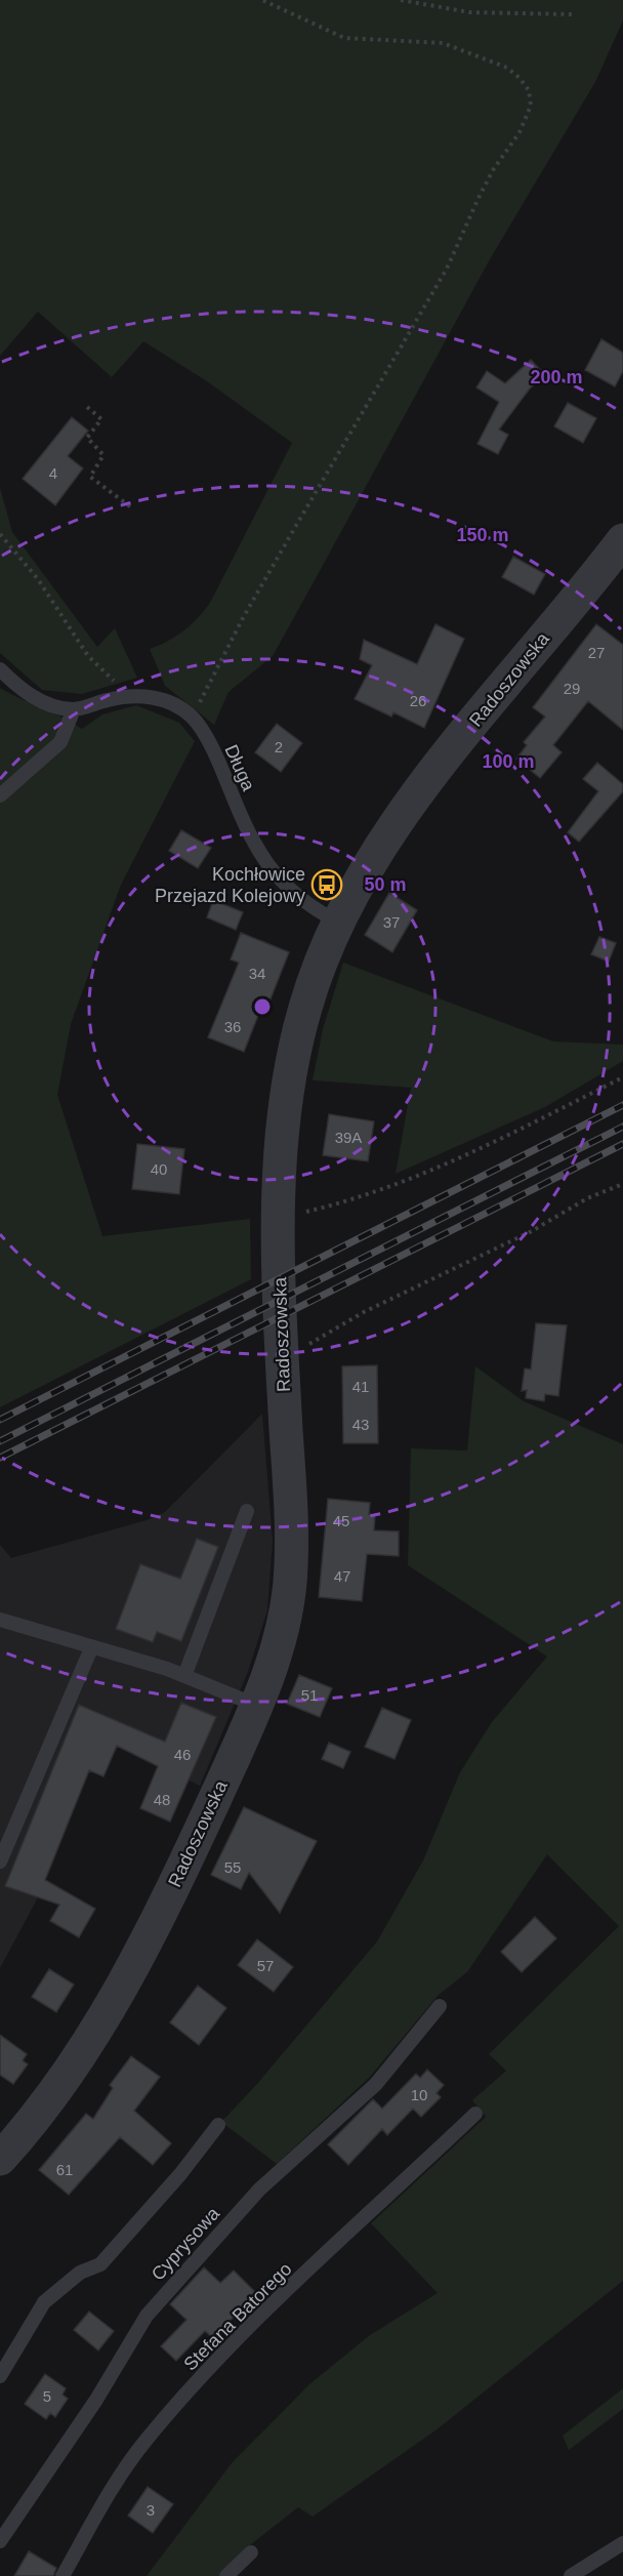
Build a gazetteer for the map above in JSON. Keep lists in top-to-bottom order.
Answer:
{
  "streets": {
    "street": ["Radoszowska"],
    "lane": ["Długa", "Cyprysowa", "Stefana Batorego"]
  },
  "crossings": [
    ["Radoszowska", "Długa"]
  ],
  "places": {
    "bus stop": ["Kochłowice Przejazd Kolejowy"]
  },
  "house_numbers": [
    "4",
    "27",
    "29",
    "26",
    "2",
    "37",
    "34",
    "36",
    "39A",
    "40",
    "41",
    "43",
    "45",
    "47",
    "51",
    "46",
    "48",
    "55",
    "57",
    "10",
    "61",
    "5",
    "3"
  ],
  "rings": [
    "200 m",
    "150 m",
    "100 m",
    "50 m"
  ]
}
